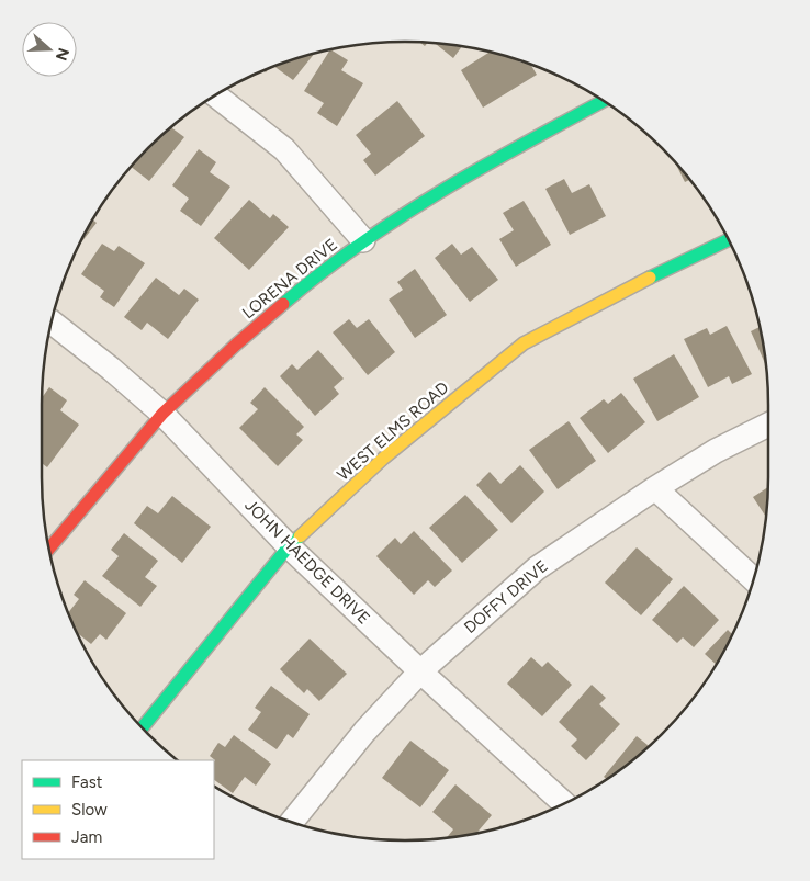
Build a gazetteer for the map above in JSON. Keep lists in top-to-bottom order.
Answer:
{
  "streets": {
    "main road": ["LORENA DRIVE", "WEST ELMS ROAD"],
    "street": ["JOHN HAEDGE DRIVE", "DOFFY DRIVE"]
  },
  "crossings": [
    ["LORENA DRIVE", "JOHN HAEDGE DRIVE"],
    ["WEST ELMS ROAD", "JOHN HAEDGE DRIVE"],
    ["JOHN HAEDGE DRIVE", "DOFFY DRIVE"]
  ],
  "legend": ["Fast", "Slow", "Jam"],
  "north": "right"
}
